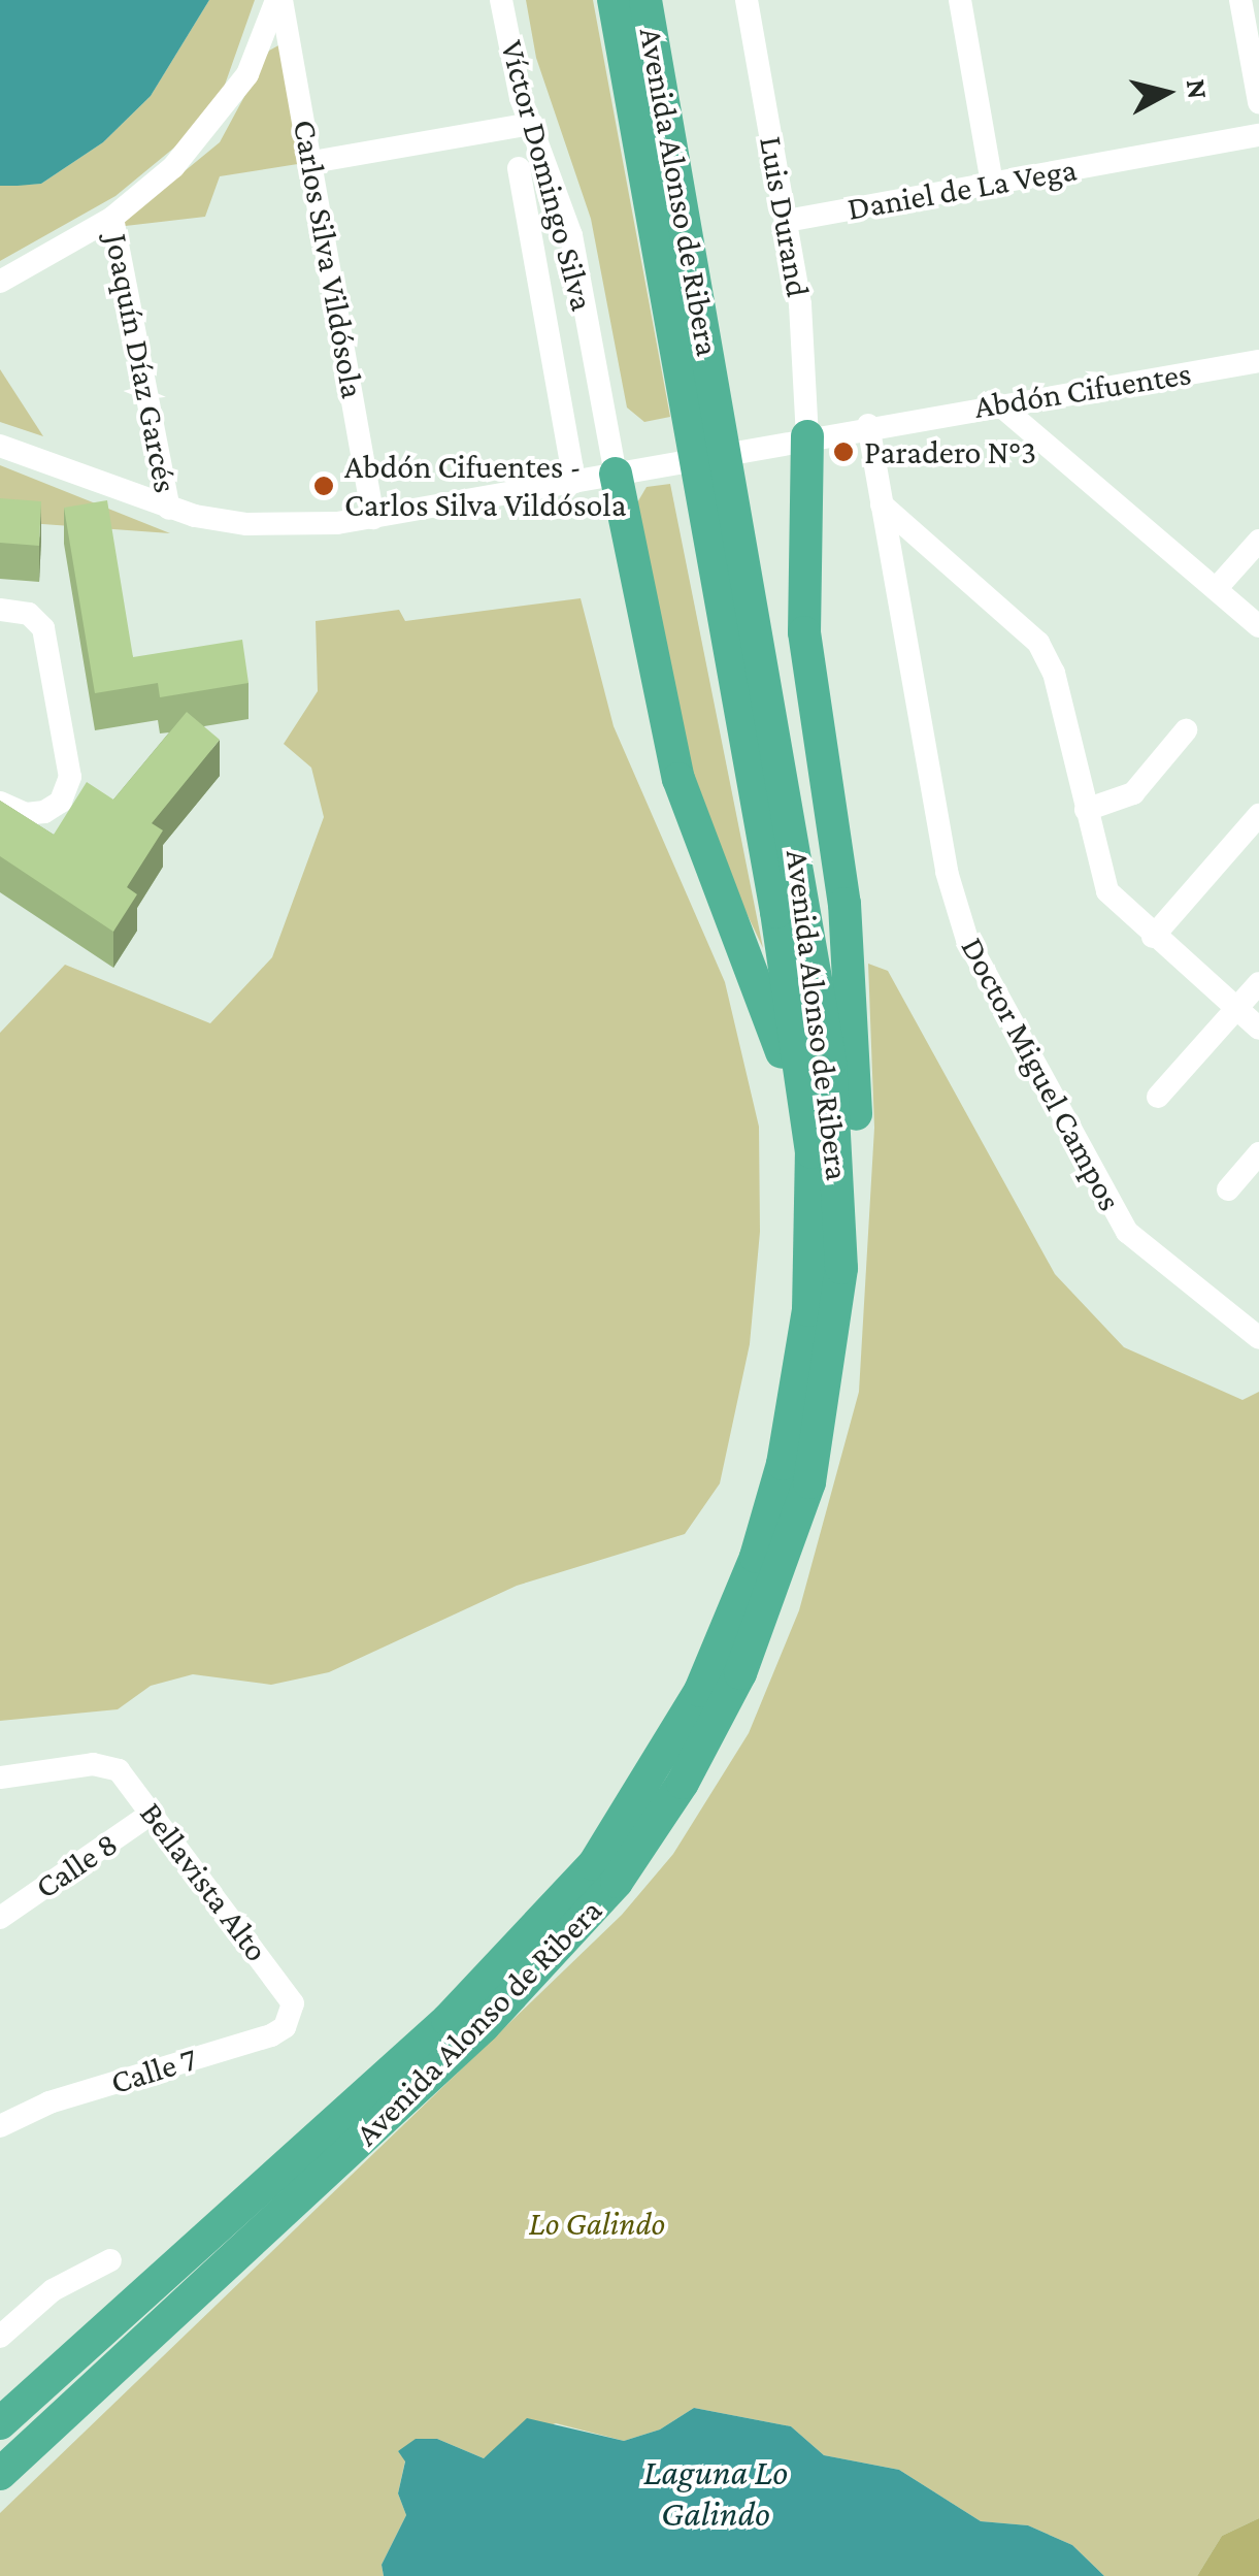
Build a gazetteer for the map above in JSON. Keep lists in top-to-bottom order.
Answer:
{
  "streets": {
    "highway": ["Avenida Alonso de Ribera"],
    "street": [
      "Víctor Domingo Silva",
      "Daniel de La Vega",
      "Luis Durand",
      "Carlos Silva Vildósola",
      "Joaquín Díaz Garcés",
      "Abdón Cifuentes",
      "Doctor Miguel Campos",
      "Calle 8",
      "Bellavista Alto",
      "Calle 7"
    ]
  },
  "crossings": [
    ["Víctor Domingo Silva", "Abdón Cifuentes"],
    ["Daniel de La Vega", "Luis Durand"],
    ["Luis Durand", "Abdón Cifuentes"],
    ["Carlos Silva Vildósola", "Abdón Cifuentes"],
    ["Joaquín Díaz Garcés", "Abdón Cifuentes"],
    ["Abdón Cifuentes", "Doctor Miguel Campos"],
    ["Calle 8", "Bellavista Alto"],
    ["Bellavista Alto", "Calle 7"]
  ],
  "water": ["Laguna Lo Galindo"],
  "parks": ["Lo Galindo"],
  "places": ["Paradero N°3", "Abdón Cifuentes - Carlos Silva Vildósola"],
  "north": "right"
}
